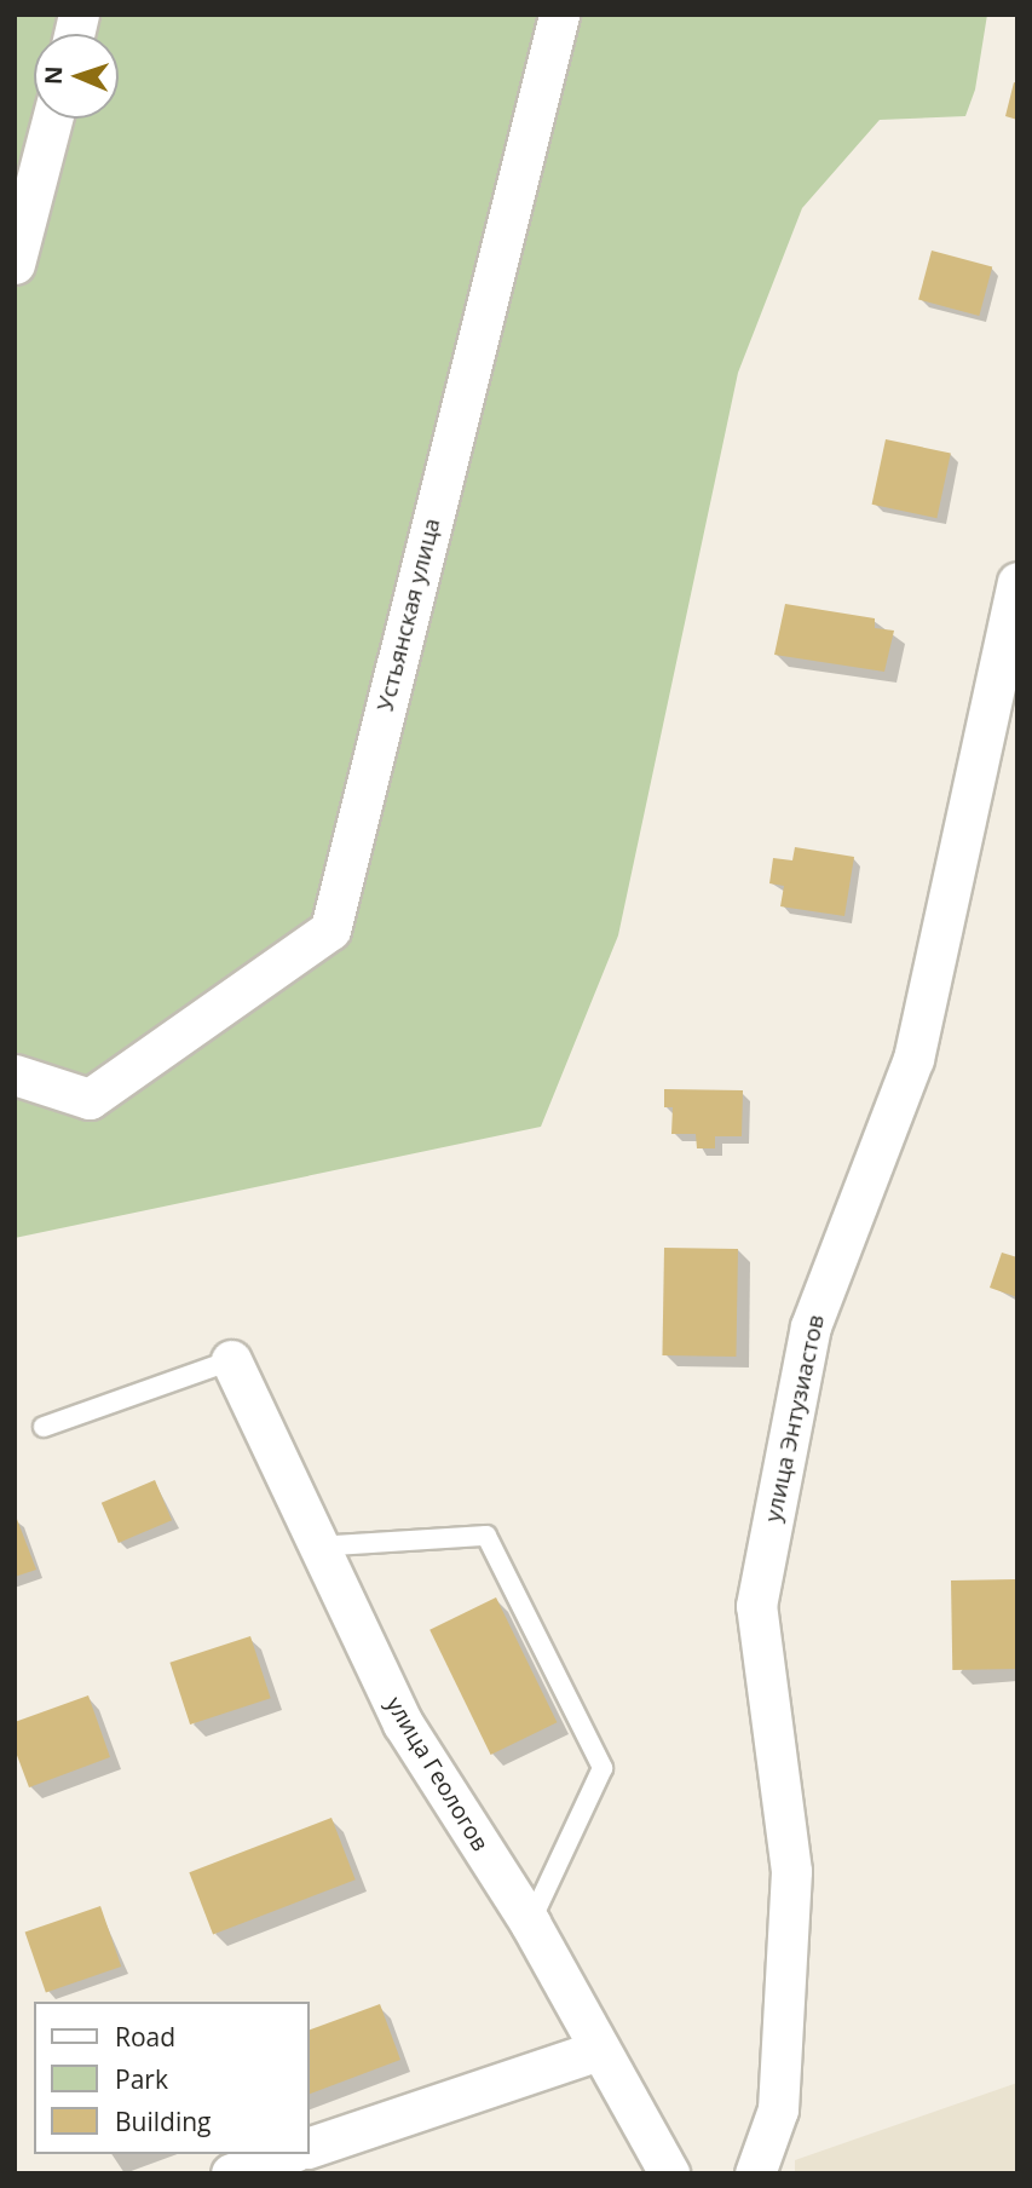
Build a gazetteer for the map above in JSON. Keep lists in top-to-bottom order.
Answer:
{
  "streets": {
    "street": ["Устьянская улица", "улица Энтузиастов", "улица Геологов"]
  },
  "legend": ["Road", "Park", "Building"],
  "north": "left"
}
